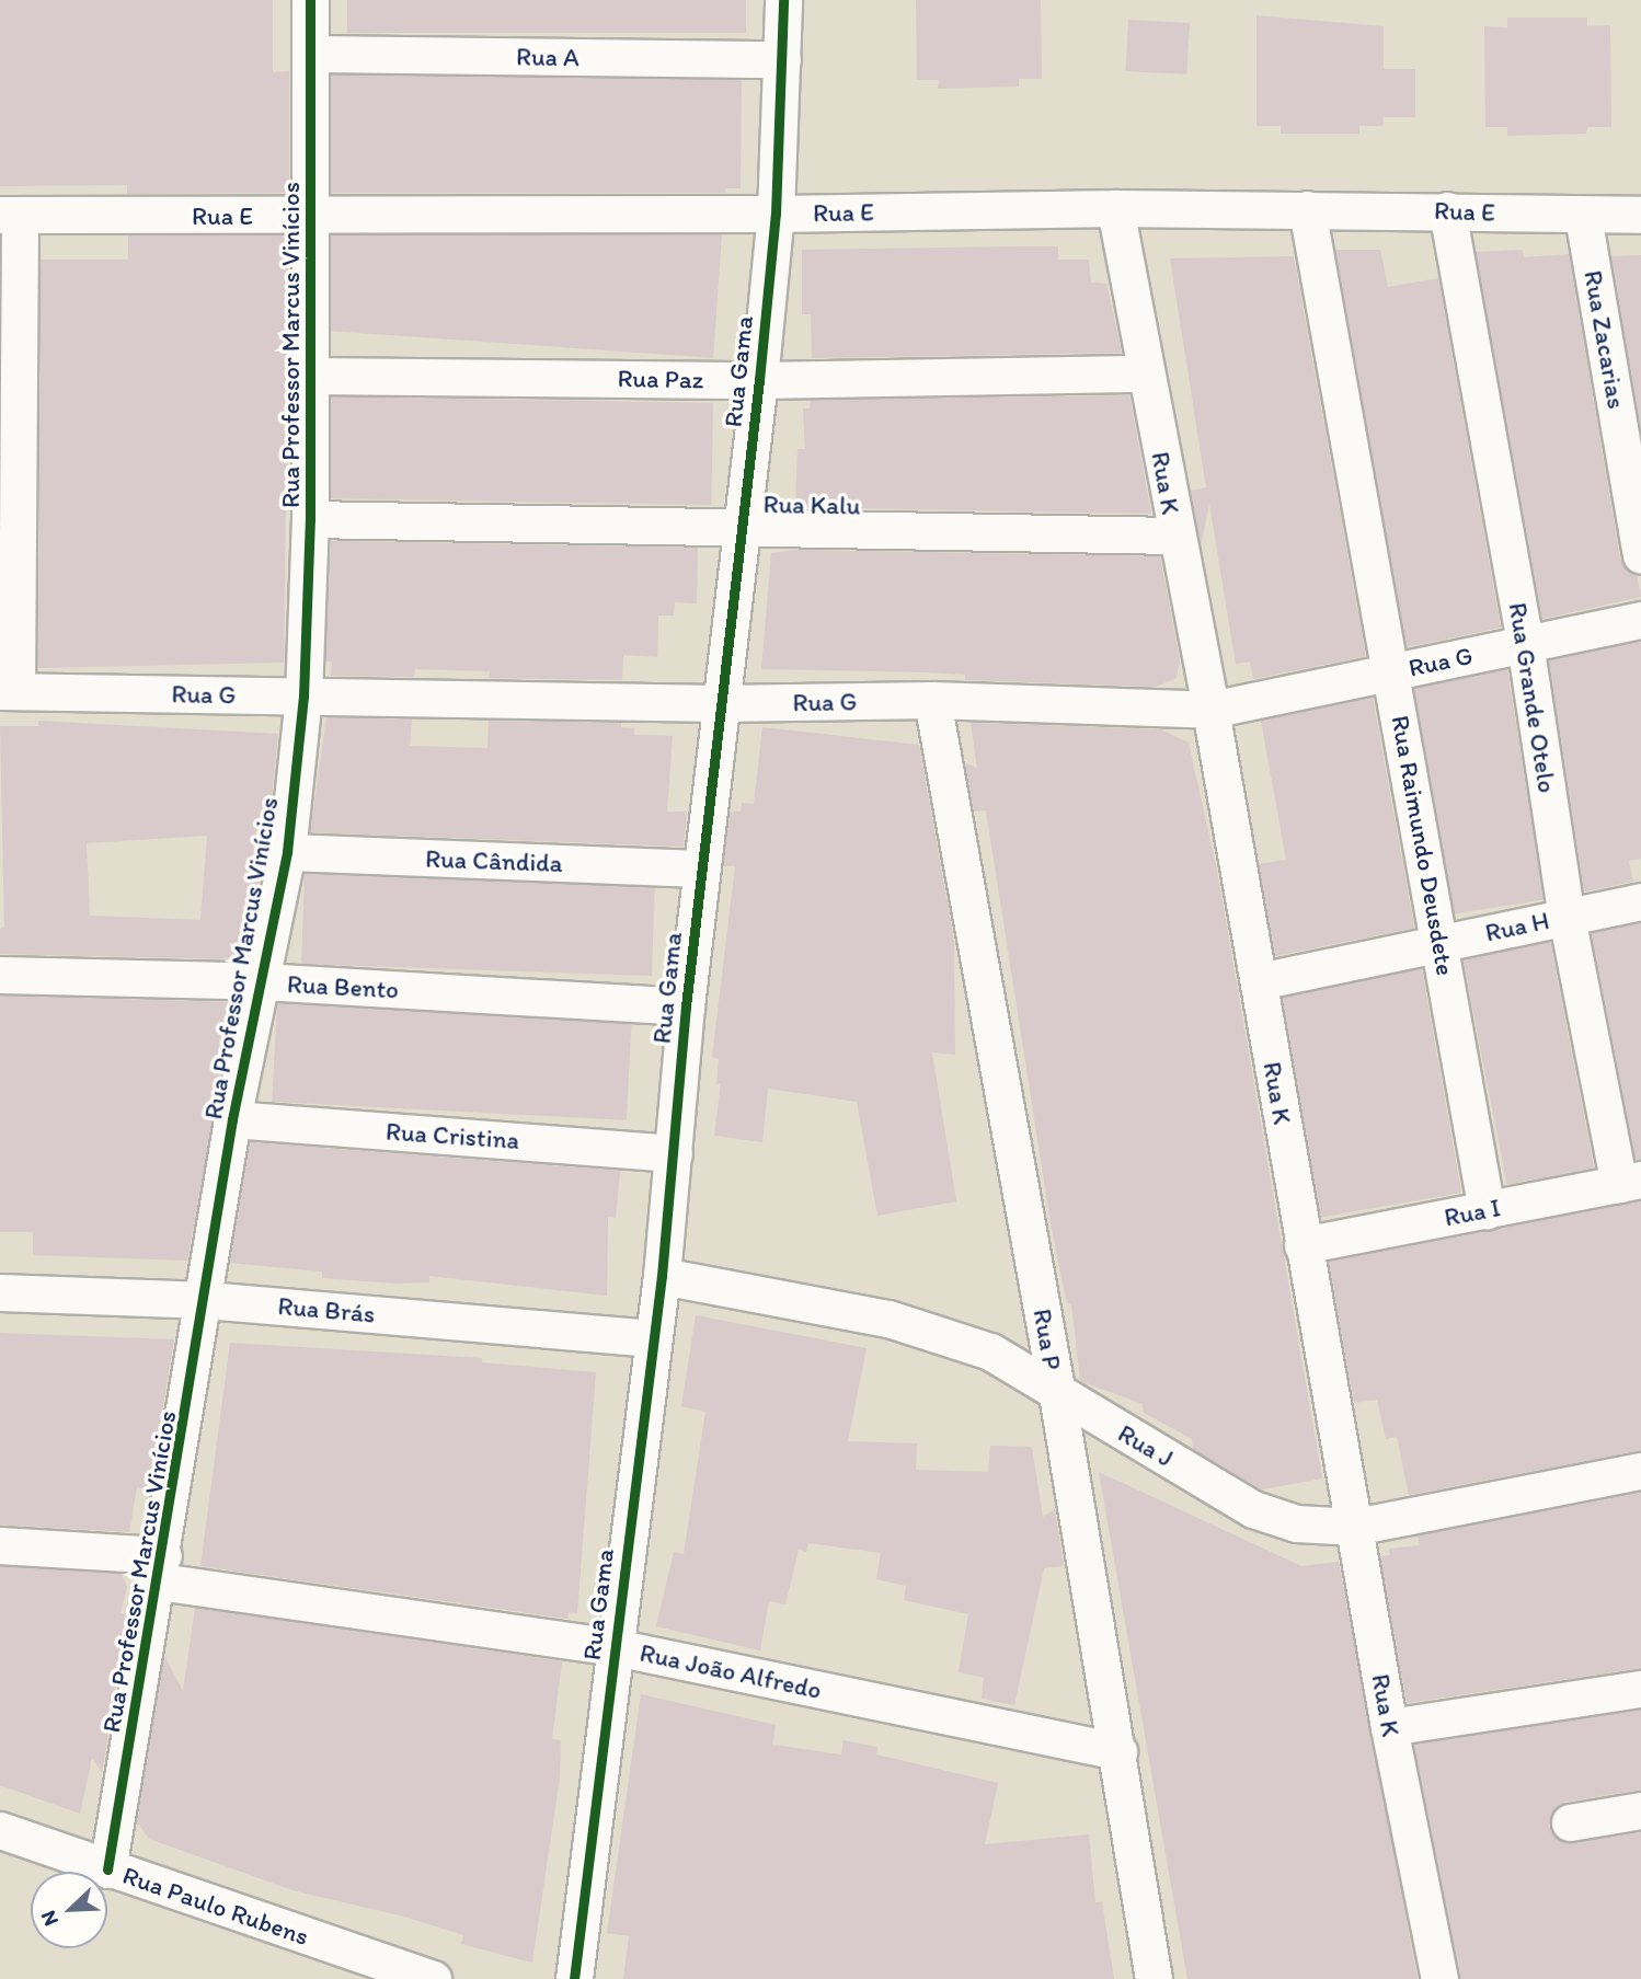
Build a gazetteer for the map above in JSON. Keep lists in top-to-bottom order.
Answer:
{
  "streets": {
    "street": [
      "Rua A",
      "Rua E",
      "Rua Zacarias",
      "Rua Professor Marcus Vinícios",
      "Rua Gama",
      "Rua Paz",
      "Rua K",
      "Rua Kalu",
      "Rua G",
      "Rua Grande Otelo",
      "Rua Raimundo Deusdete",
      "Rua Cândida",
      "Rua H",
      "Rua Bento",
      "Rua Cristina",
      "Rua I",
      "Rua Brás",
      "Rua P",
      "Rua J",
      "Rua João Alfredo",
      "Rua Paulo Rubens"
    ]
  },
  "crossings": [
    ["Rua A", "Rua Professor Marcus Vinícios"],
    ["Rua A", "Rua Gama"],
    ["Rua E", "Rua Zacarias"],
    ["Rua E", "Rua Professor Marcus Vinícios"],
    ["Rua E", "Rua Gama"],
    ["Rua E", "Rua K"],
    ["Rua E", "Rua Grande Otelo"],
    ["Rua E", "Rua Raimundo Deusdete"],
    ["Rua Professor Marcus Vinícios", "Rua Paz"],
    ["Rua Professor Marcus Vinícios", "Rua Kalu"],
    ["Rua Professor Marcus Vinícios", "Rua G"],
    ["Rua Professor Marcus Vinícios", "Rua Cândida"],
    ["Rua Professor Marcus Vinícios", "Rua Bento"],
    ["Rua Professor Marcus Vinícios", "Rua Cristina"],
    ["Rua Professor Marcus Vinícios", "Rua Brás"],
    ["Rua Professor Marcus Vinícios", "Rua João Alfredo"],
    ["Rua Professor Marcus Vinícios", "Rua Paulo Rubens"],
    ["Rua Gama", "Rua Paz"],
    ["Rua Gama", "Rua Kalu"],
    ["Rua Gama", "Rua G"],
    ["Rua Gama", "Rua Cândida"],
    ["Rua Gama", "Rua Bento"],
    ["Rua Gama", "Rua Cristina"],
    ["Rua Gama", "Rua Brás"],
    ["Rua Gama", "Rua J"],
    ["Rua Gama", "Rua João Alfredo"],
    ["Rua Paz", "Rua K"],
    ["Rua K", "Rua Kalu"],
    ["Rua K", "Rua G"],
    ["Rua K", "Rua H"],
    ["Rua K", "Rua I"],
    ["Rua K", "Rua J"],
    ["Rua G", "Rua Grande Otelo"],
    ["Rua G", "Rua Raimundo Deusdete"],
    ["Rua G", "Rua P"],
    ["Rua Grande Otelo", "Rua H"],
    ["Rua Grande Otelo", "Rua I"],
    ["Rua Raimundo Deusdete", "Rua H"],
    ["Rua Raimundo Deusdete", "Rua I"],
    ["Rua P", "Rua J"],
    ["Rua P", "Rua João Alfredo"]
  ],
  "north": "bottom left"
}
